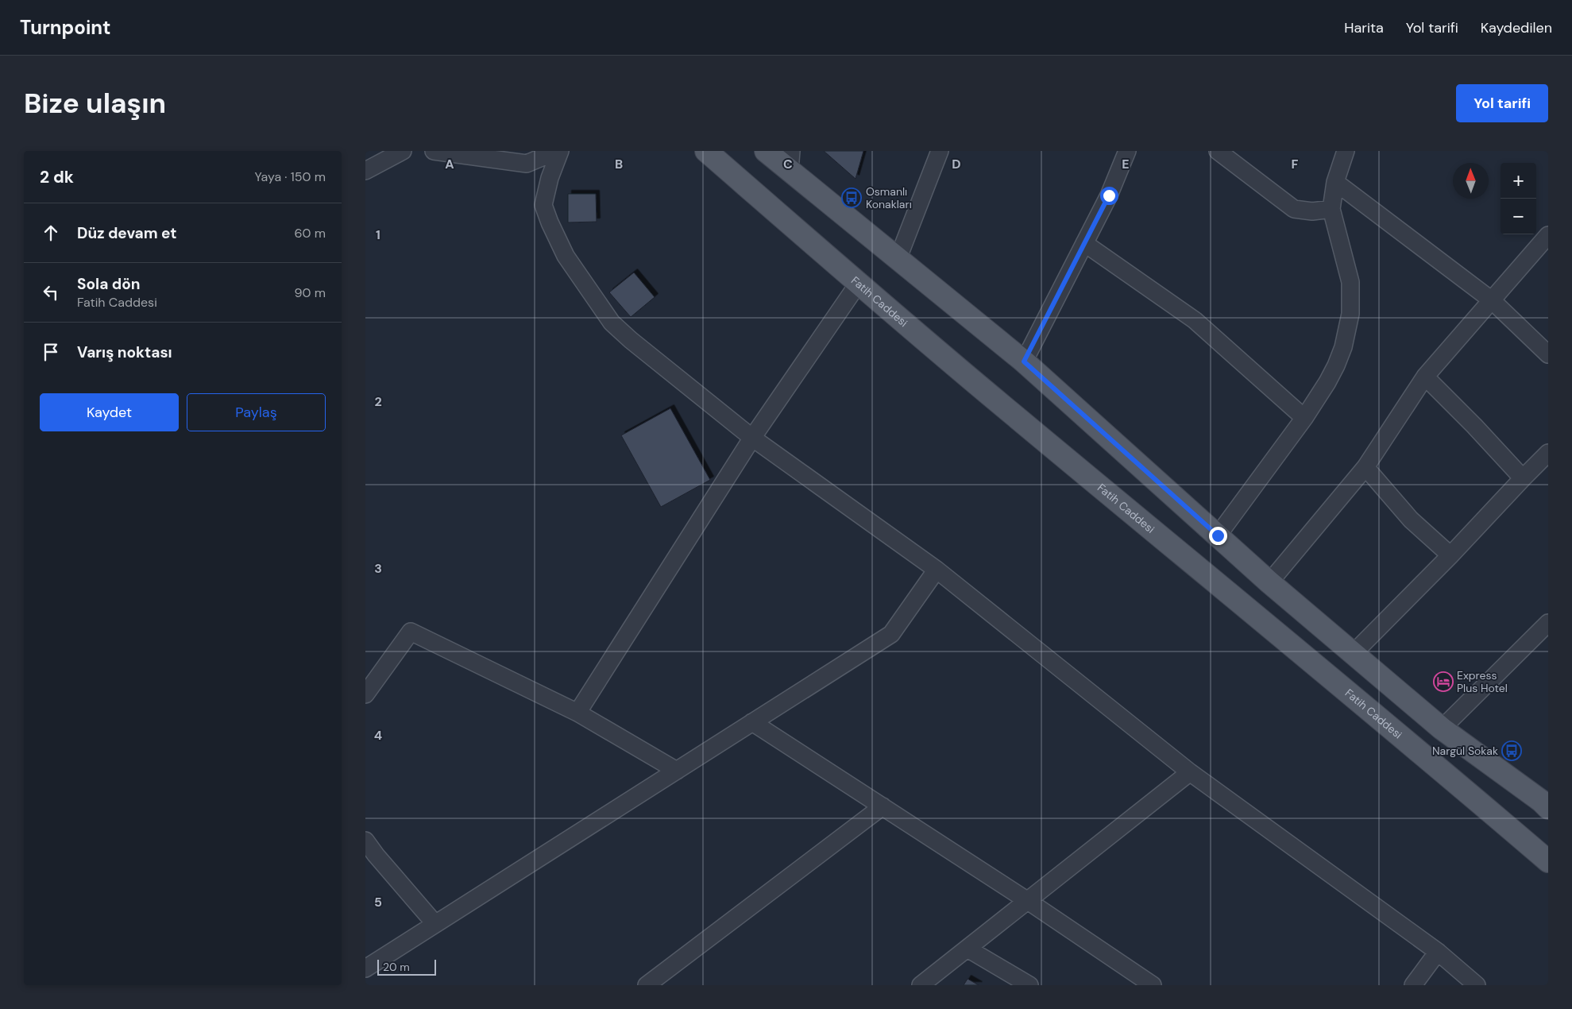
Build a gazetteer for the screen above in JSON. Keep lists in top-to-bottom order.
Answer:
{
  "streets": {
    "main road": ["Fatih Caddesi"]
  },
  "places": {
    "bus stop": ["Osmanlı Konakları", "Nargül Sokak"],
    "hotel": ["Express Plus Hotel"]
  },
  "scale_bar": "20 m",
  "north": "top",
  "page": {
    "header": "Turnpoint",
    "nav": ["Harita", "Yol tarifi", "Kaydedilen"],
    "buttons": [
      "Yol tarifi",
      ["Kaydet", "Paylaş"]
    ],
    "title": "Bize ulaşın",
    "heading": ["2 dk", "Yaya · 150 m"],
    "map_buttons": ["+", "−"],
    "list": [
      ["Düz devam et", "60 m"],
      ["Sola dön", "Fatih Caddesi", "90 m"],
      "Varış noktası"
    ],
    "scale": "20 m"
  },
  "grid": {
    "columns": [
      "A",
      "B",
      "C",
      "D",
      "E",
      "F"
    ],
    "rows": [
      "1",
      "2",
      "3",
      "4",
      "5"
    ]
  }
}
